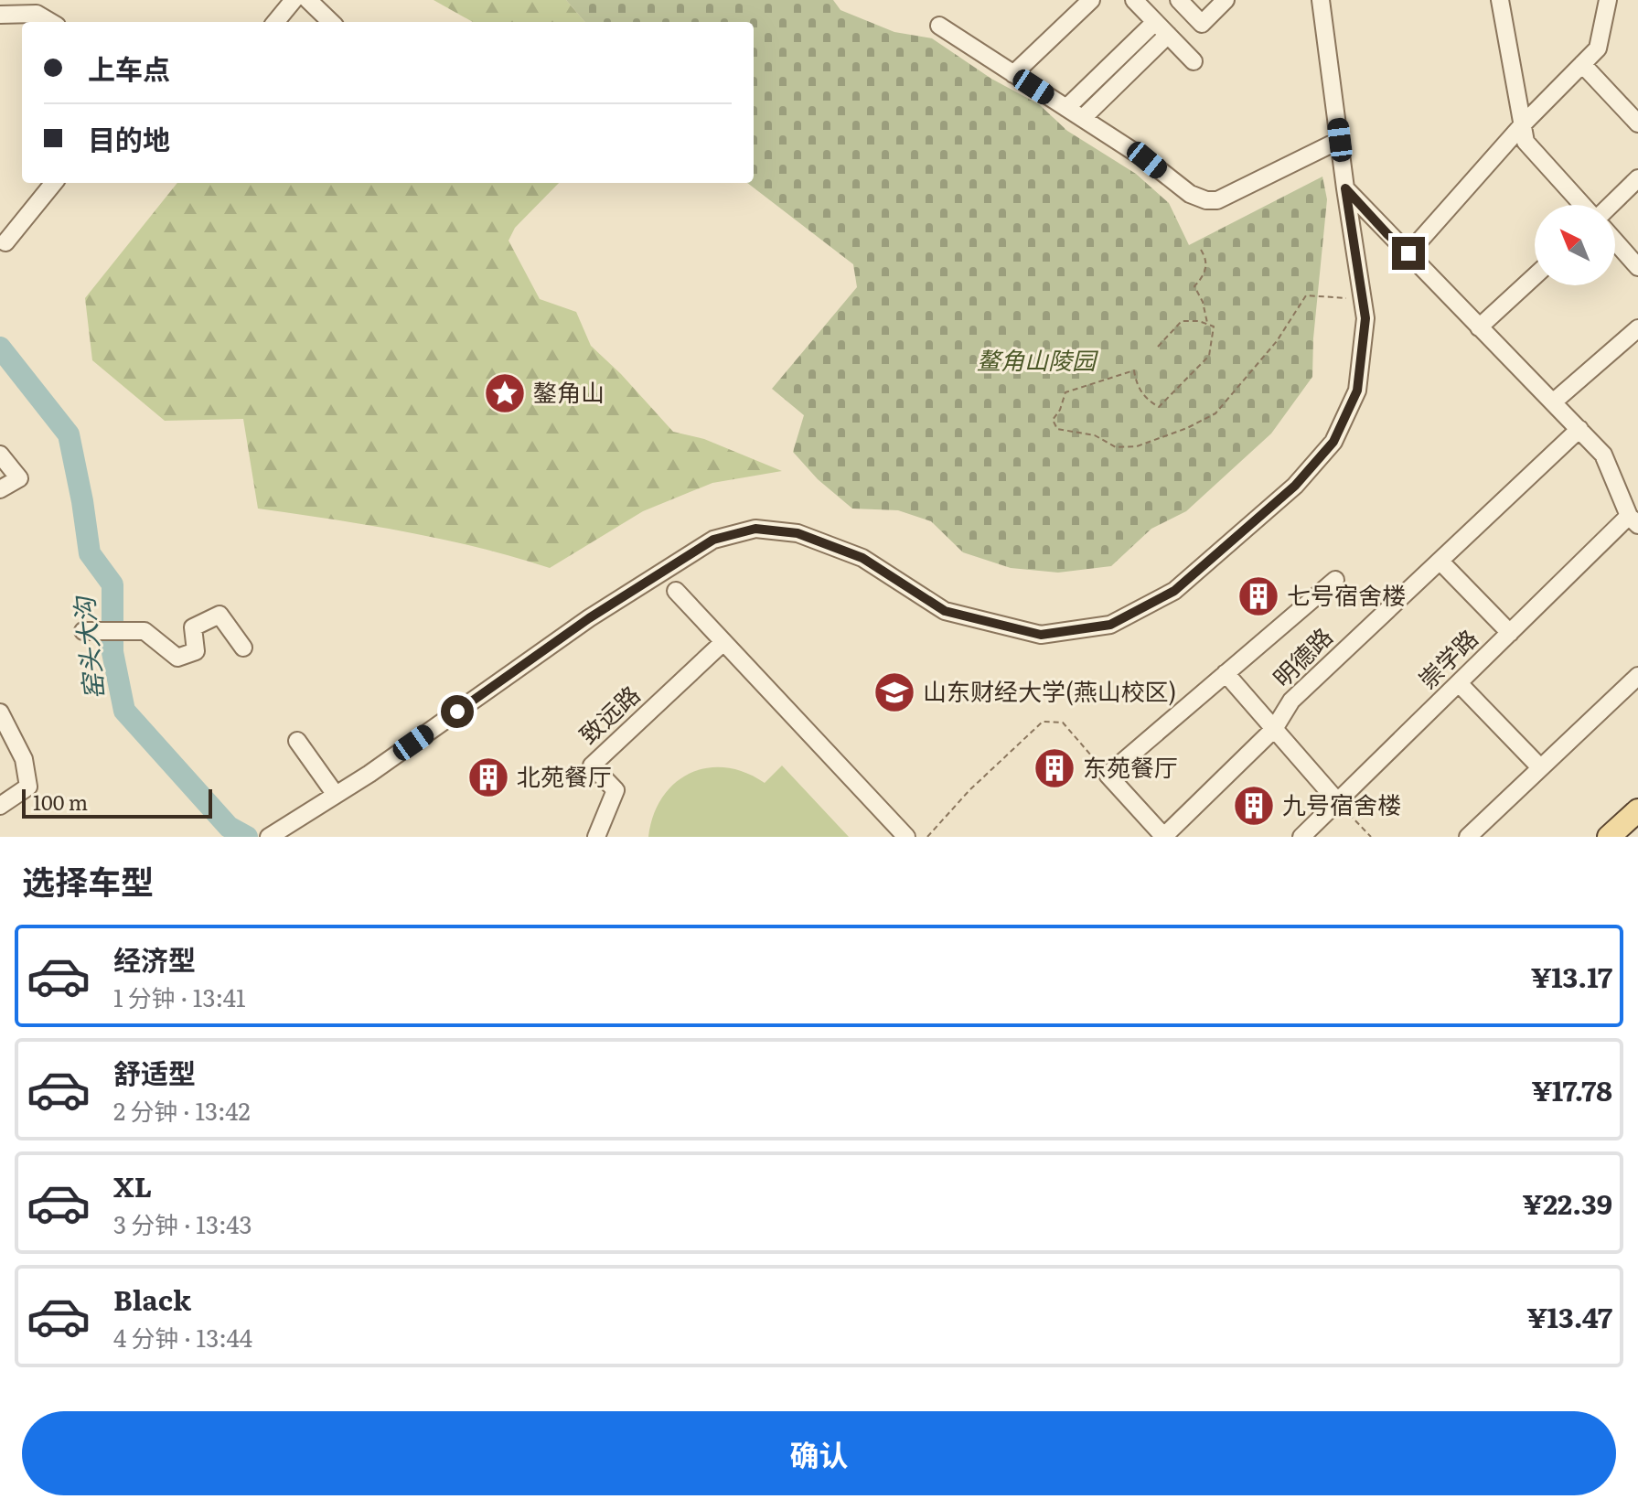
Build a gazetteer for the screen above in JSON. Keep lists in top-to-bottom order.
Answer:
{
  "streets": {
    "street": ["明德路", "崇学路", "致远路"]
  },
  "water": ["窑头大沟"],
  "parks": ["鳌角山陵园"],
  "places": {
    "place": ["鏊角山"],
    "building": [
      "七号宿舍楼",
      "东苑餐厅",
      "北苑餐厅",
      "九号宿舍楼"
    ],
    "school or university": ["山东财经大学(燕山校区)"]
  },
  "scale_bar": "100 m",
  "north": "top left",
  "page": {
    "banner": ["上车点", "目的地"],
    "scale": "100 m",
    "heading": "选择车型",
    "list": [
      {
        "name": "经济型",
        "note": "1 分钟 · 13:41",
        "value": "¥13.17"
      },
      {
        "name": "舒适型",
        "note": "2 分钟 · 13:42",
        "value": "¥17.78"
      },
      {
        "name": "XL",
        "note": "3 分钟 · 13:43",
        "value": "¥22.39"
      },
      {
        "name": "Black",
        "note": "4 分钟 · 13:44",
        "value": "¥13.47"
      }
    ],
    "buttons": "确认"
  }
}
